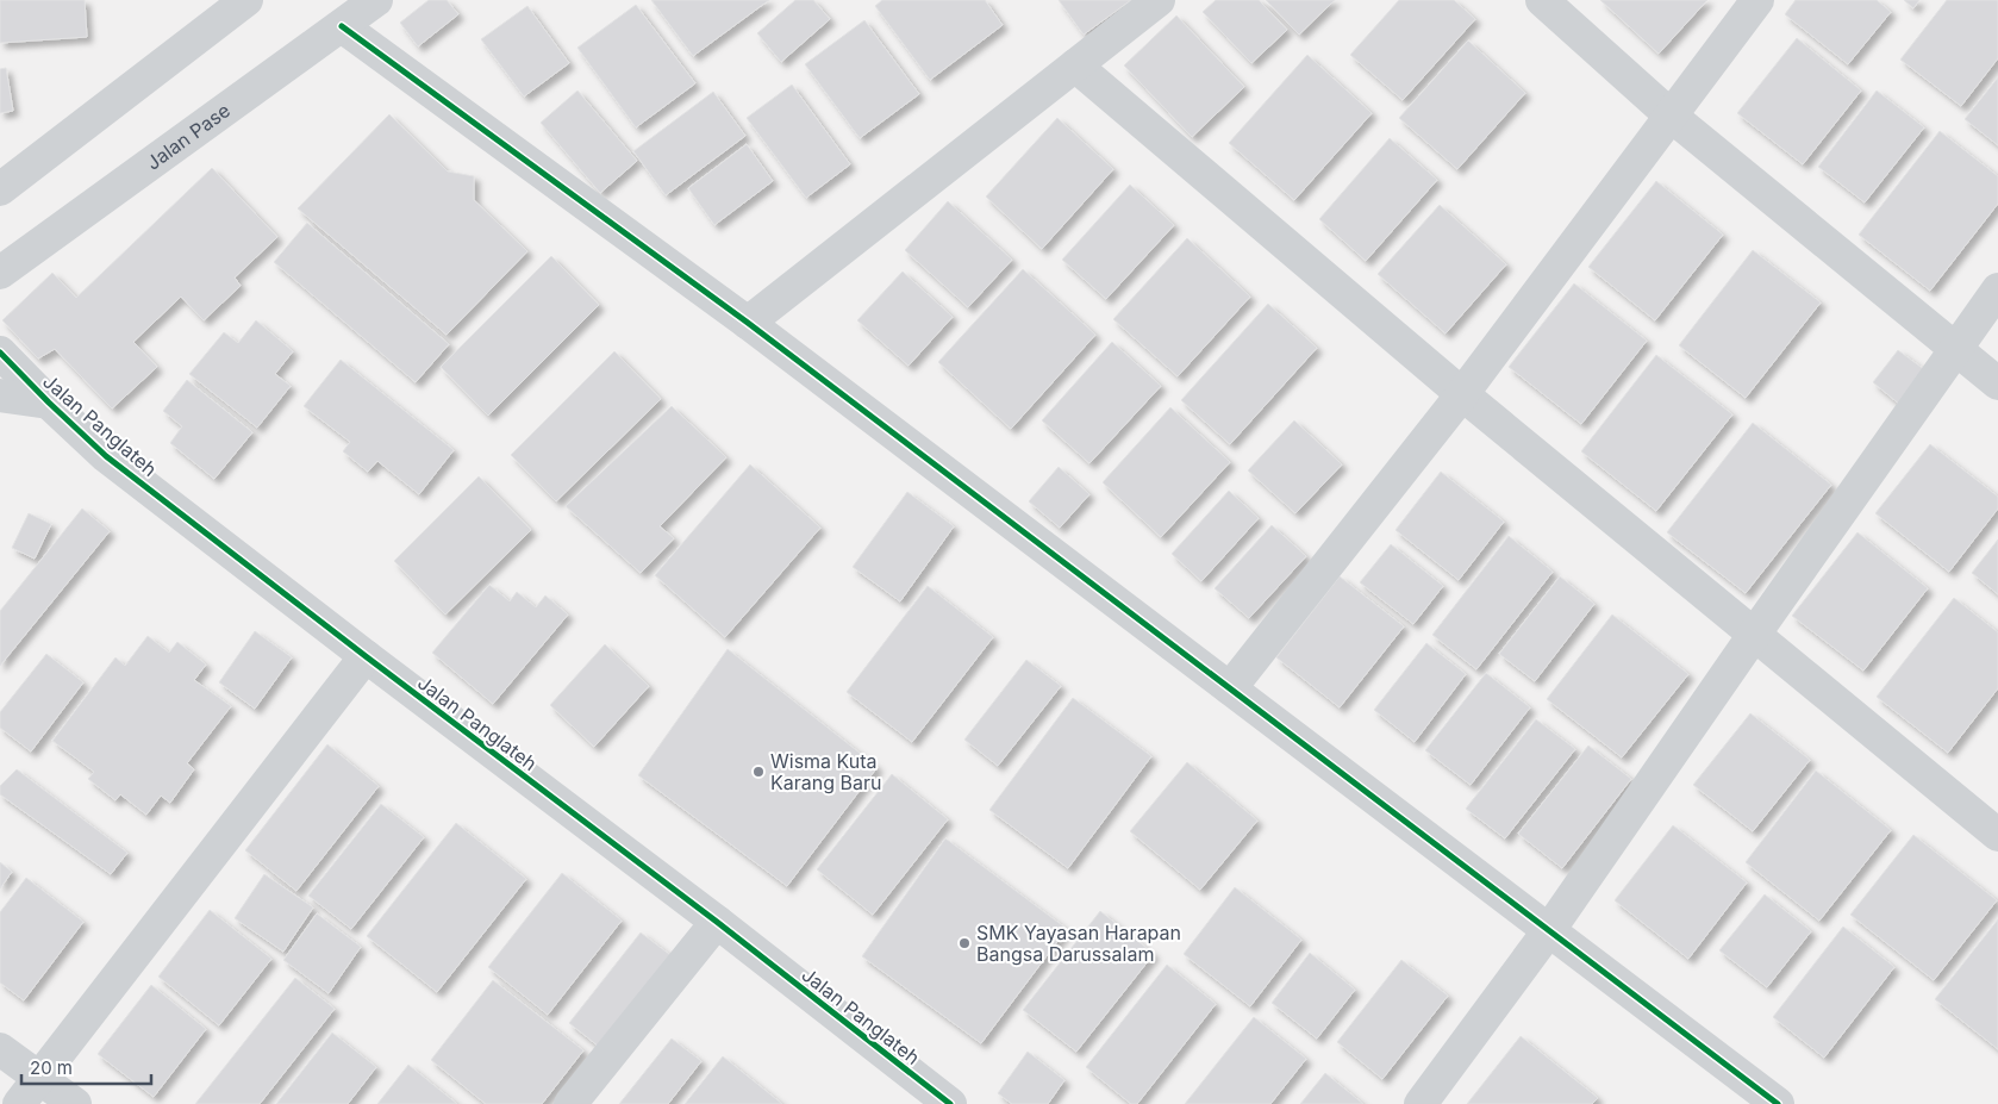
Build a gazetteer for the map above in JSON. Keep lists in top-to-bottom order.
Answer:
{
  "streets": {
    "street": ["Jalan Pase", "Jalan Panglateh"]
  },
  "places": ["Wisma Kuta Karang Baru", "SMK Yayasan Harapan Bangsa Darussalam"],
  "scale_bar": "20 m"
}
